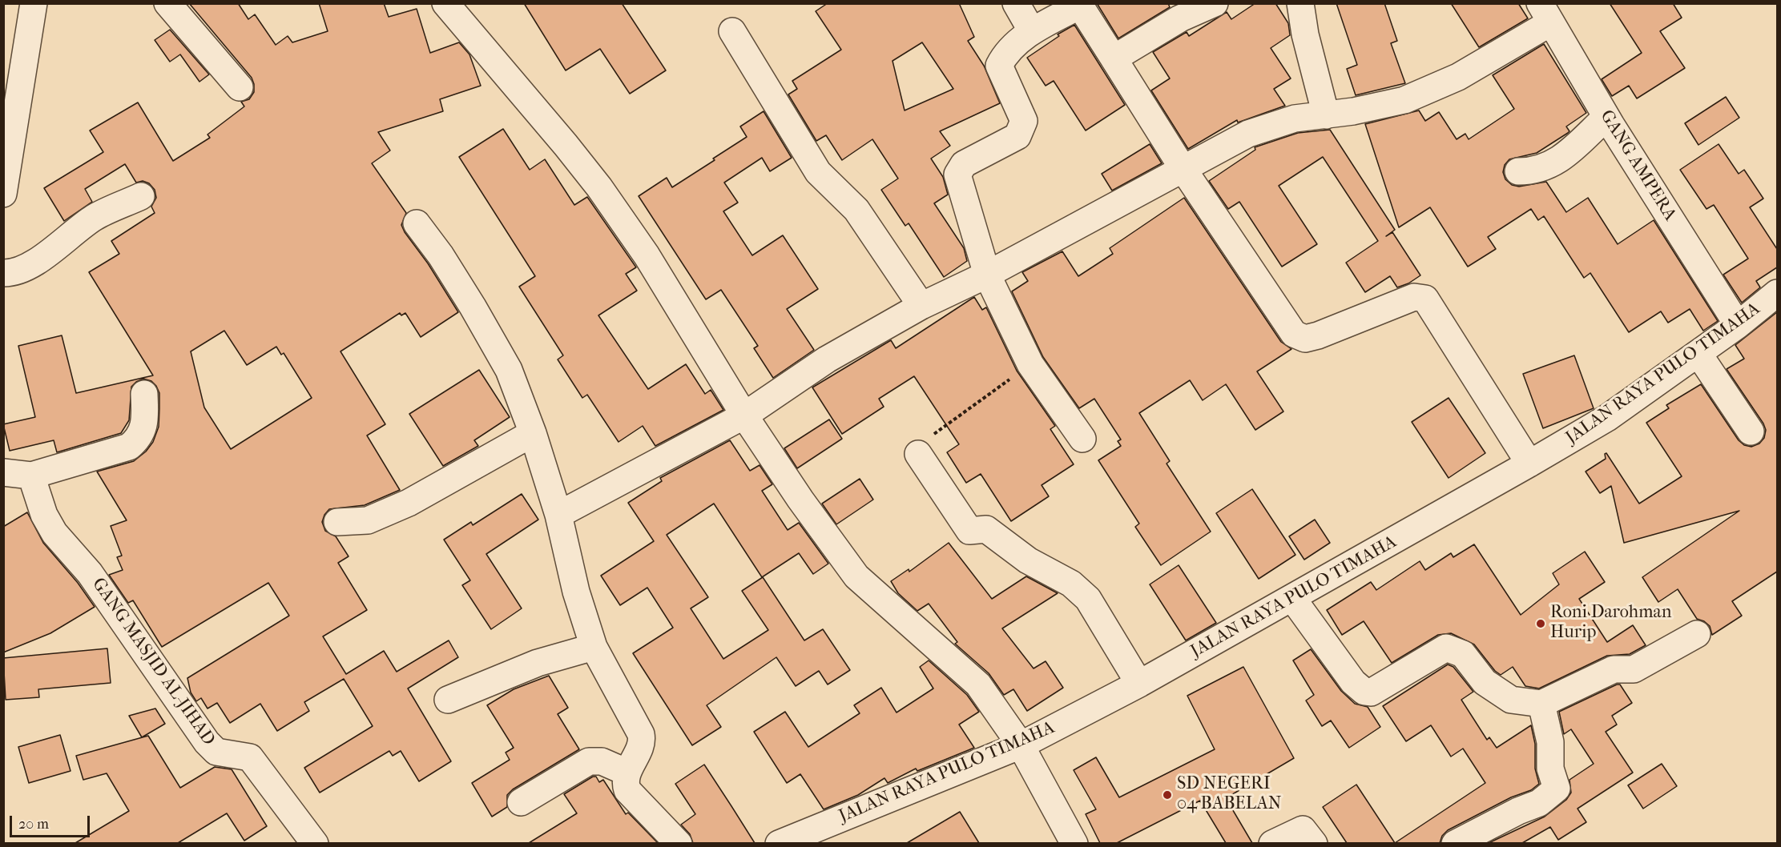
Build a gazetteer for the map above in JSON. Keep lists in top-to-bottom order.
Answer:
{
  "streets": {
    "street": ["GANG AMPERA", "JALAN RAYA PULO TIMAHA", "GANG MASJID AL-JIHAD"]
  },
  "crossings": [
    ["GANG AMPERA", "JALAN RAYA PULO TIMAHA"]
  ],
  "places": ["Roni Darohman Hurip", "SD NEGERI 04 BABELAN"],
  "scale_bar": "20 m"
}
